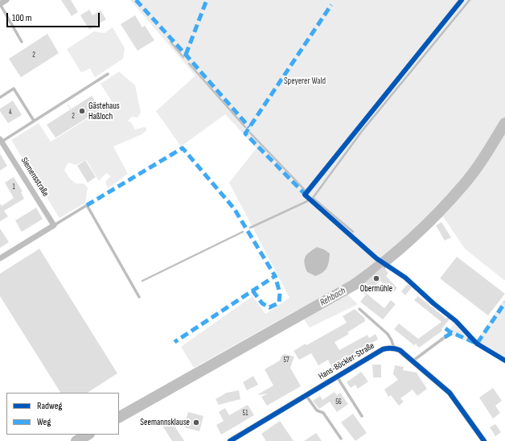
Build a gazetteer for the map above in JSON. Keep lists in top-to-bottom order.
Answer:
{
  "streets": {
    "street": ["Siemensstraße", "Hans-Böckler-Straße"]
  },
  "water": ["Rehbach"],
  "parks": ["Speyerer Wald"],
  "places": ["Gästehaus Haßloch", "Obermühle", "Seemannsklause"],
  "house_numbers": [
    "2",
    "4",
    "2",
    "1",
    "57",
    "56",
    "51"
  ],
  "legend": ["Radweg", "Weg"],
  "scale_bar": "100 m"
}
